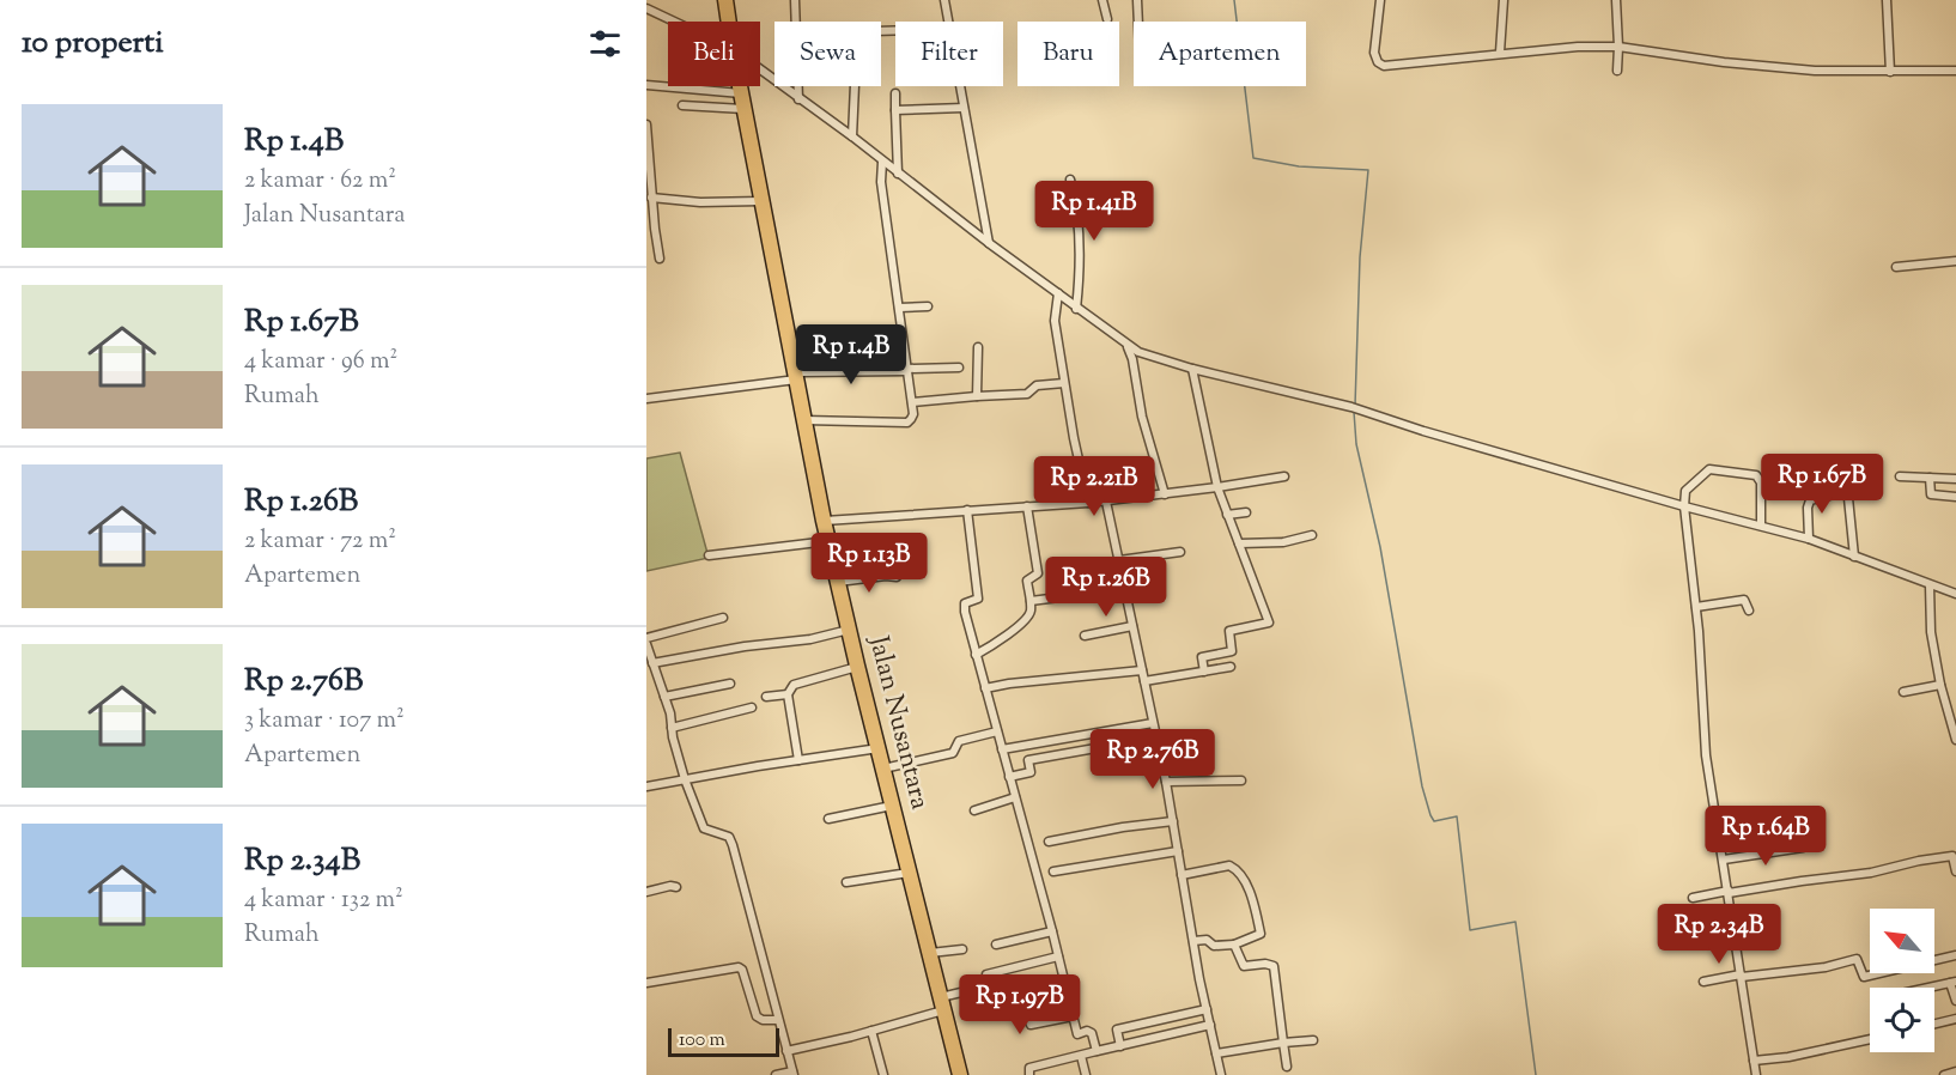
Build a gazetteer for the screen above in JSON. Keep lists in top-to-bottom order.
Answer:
{
  "streets": {
    "highway": ["Jalan Nusantara"]
  },
  "scale_bar": "100 m",
  "north": "top left",
  "page": {
    "heading": "10 properti",
    "chip": [
      "Beli",
      "Sewa",
      "Filter",
      "Baru",
      "Apartemen"
    ],
    "list": [
      {
        "name": "Rp 1.4B",
        "note": "2 kamar · 62 m² · Jalan Nusantara"
      },
      {
        "name": "Rp 1.67B",
        "note": "4 kamar · 96 m² · Rumah"
      },
      {
        "name": "Rp 1.26B",
        "note": "2 kamar · 72 m² · Apartemen"
      },
      {
        "name": "Rp 2.76B",
        "note": "3 kamar · 107 m² · Apartemen"
      },
      {
        "name": "Rp 2.34B",
        "note": "4 kamar · 132 m² · Rumah"
      }
    ],
    "price": [
      "Rp 1.41B",
      "Rp 1.4B",
      "Rp 1.67B",
      "Rp 2.21B",
      "Rp 1.13B",
      "Rp 1.26B",
      "Rp 2.76B",
      "Rp 1.64B",
      "Rp 2.34B",
      "Rp 1.97B"
    ],
    "scale": "100 m"
  }
}
